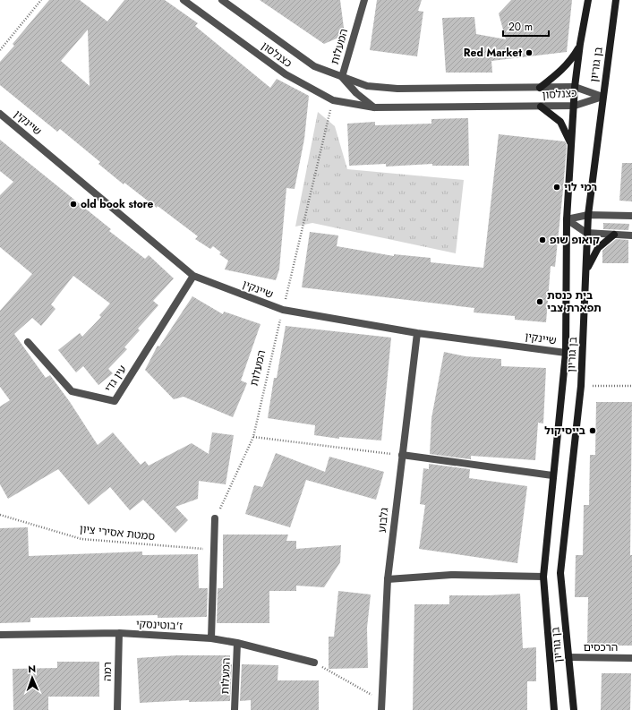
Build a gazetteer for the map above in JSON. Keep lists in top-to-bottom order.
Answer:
{
  "streets": {
    "main road": ["בן גוריון"],
    "street": [
      "המעלות",
      "כצנלסון",
      "שיינקין",
      "עין גדי",
      "גלבוע",
      "ז'בוטינסקי",
      "הרכסים",
      "רמה"
    ],
    "path": ["סמטת אסירי ציון"]
  },
  "crossings": [
    ["המעלות", "כצנלסון"],
    ["המעלות", "שיינקין"],
    ["המעלות", "ז'בוטינסקי"],
    ["כצנלסון", "בן גוריון"],
    ["בן גוריון", "שיינקין"],
    ["בן גוריון", "הרכסים"],
    ["שיינקין", "עין גדי"],
    ["שיינקין", "גלבוע"],
    ["ז'בוטינסקי", "רמה"]
  ],
  "places": [
    "Red Market",
    "רמי לוי",
    "old book store",
    "קואופ שופ",
    "בית כנסת תפארת צבי",
    "בייסיקול"
  ],
  "scale_bar": "20 m",
  "north": "top"
}
